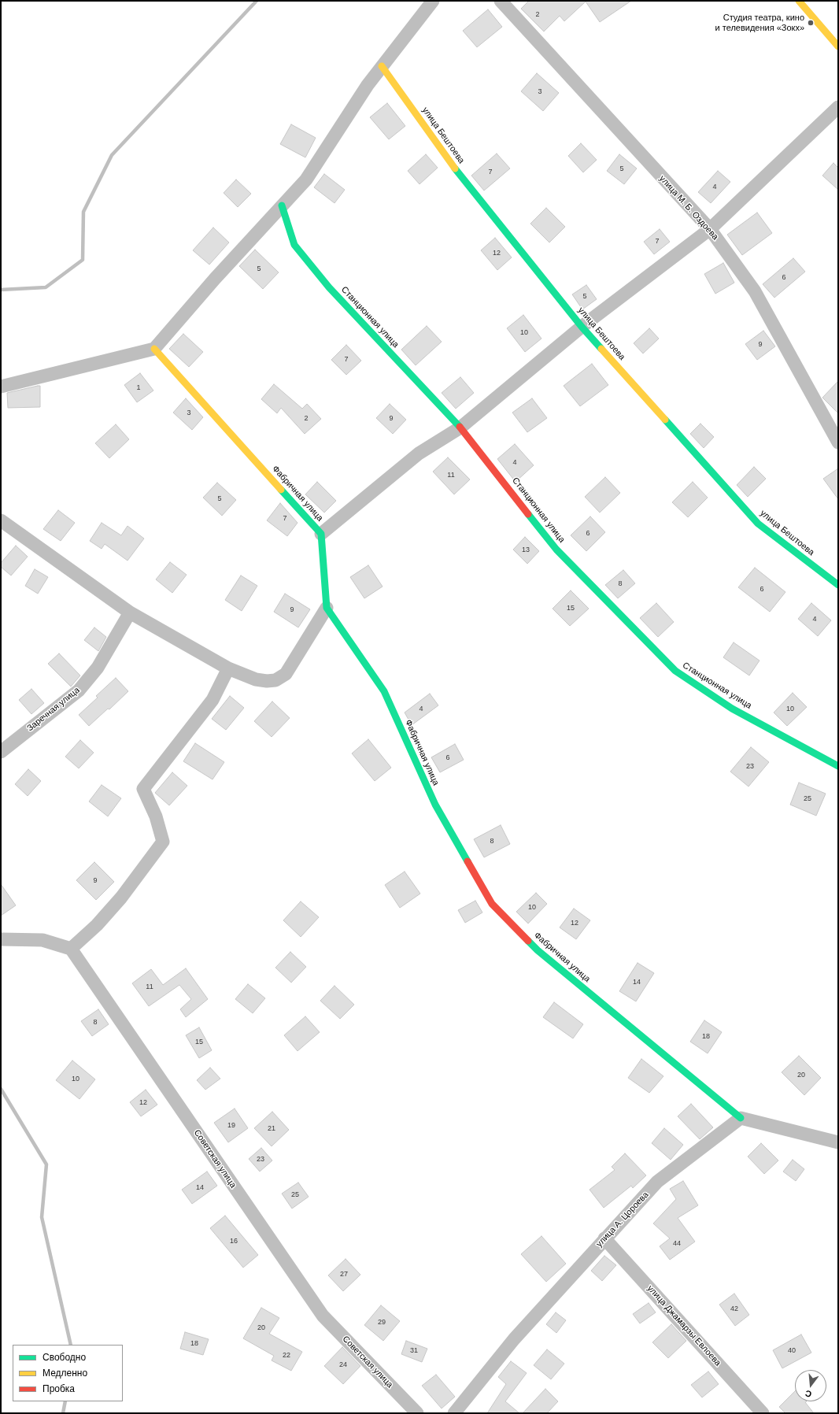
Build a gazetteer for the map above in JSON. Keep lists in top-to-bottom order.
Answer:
{
  "streets": {
    "street": [
      "улица Бештоева",
      "улица М. Б. Оздоева",
      "Станционная улица",
      "Фабричная улица",
      "Заречная улица",
      "Советская улица",
      "улица А. Цороева",
      "улица Джамарзы Евлоева"
    ]
  },
  "crossings": [
    ["Фабричная улица", "улица А. Цороева"],
    ["улица А. Цороева", "улица Джамарзы Евлоева"]
  ],
  "places": ["Студия театра, кино и телевидения «Зокх»"],
  "house_numbers": [
    "2",
    "3",
    "5",
    "7",
    "4",
    "7",
    "12",
    "5",
    "6",
    "5",
    "10",
    "9",
    "7",
    "1",
    "3",
    "2",
    "9",
    "4",
    "11",
    "5",
    "7",
    "6",
    "13",
    "8",
    "6",
    "15",
    "9",
    "4",
    "4",
    "10",
    "6",
    "23",
    "25",
    "8",
    "9",
    "10",
    "12",
    "14",
    "11",
    "8",
    "18",
    "15",
    "20",
    "10",
    "12",
    "19",
    "21",
    "23",
    "14",
    "25",
    "16",
    "44",
    "27",
    "42",
    "29",
    "20",
    "18",
    "31",
    "40",
    "22",
    "24"
  ],
  "legend": ["Свободно", "Медленно", "Пробка"],
  "north": "bottom"
}
